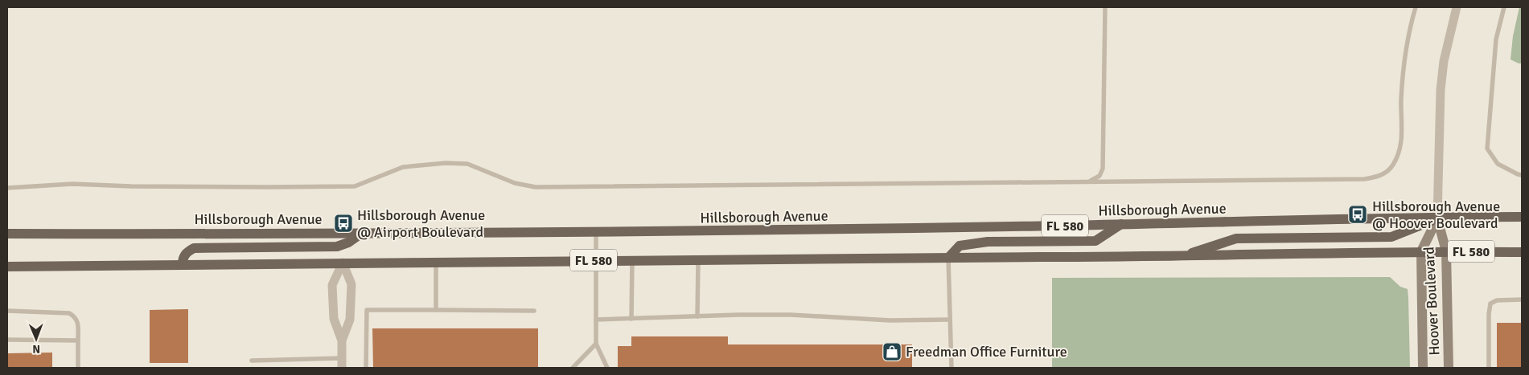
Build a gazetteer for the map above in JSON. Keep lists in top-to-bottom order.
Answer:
{
  "streets": {
    "main road": ["Hillsborough Avenue", "FL 580", "Hoover Boulevard"]
  },
  "crossings": [
    ["Hillsborough Avenue", "Hoover Boulevard"],
    ["FL 580", "Hoover Boulevard"]
  ],
  "places": {
    "bus stop": ["Hillsborough Avenue @ Hoover Boulevard", "Hillsborough Avenue @ Airport Boulevard"],
    "shop": ["Freedman Office Furniture"]
  },
  "north": "bottom"
}
